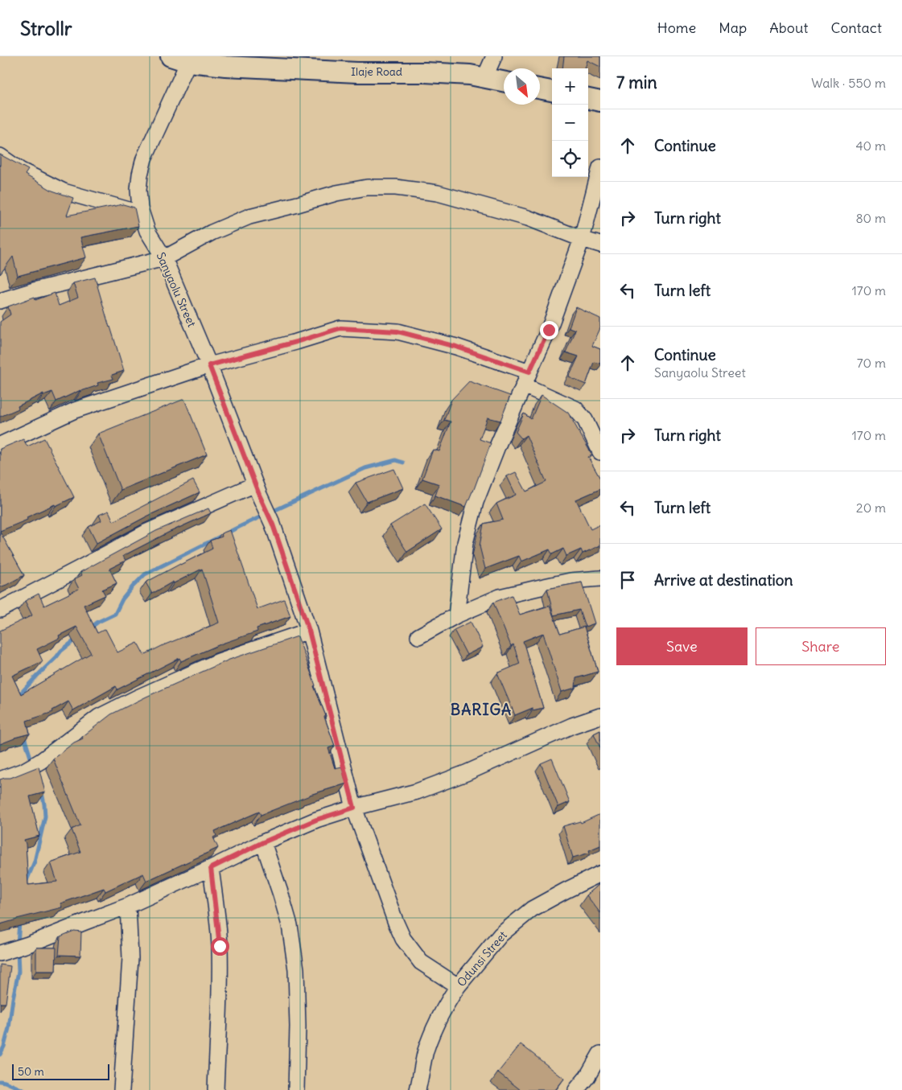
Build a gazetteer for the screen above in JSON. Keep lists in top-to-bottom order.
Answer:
{
  "streets": {
    "street": ["Ilaje Road", "Sanyaolu Street", "Odunsi Street"]
  },
  "crossings": [
    ["Ilaje Road", "Sanyaolu Street"],
    ["Sanyaolu Street", "Odunsi Street"]
  ],
  "districts": ["BARIGA"],
  "scale_bar": "50 m",
  "north": "bottom right",
  "page": {
    "header": "Strollr",
    "nav": [
      "Home",
      "Map",
      "About",
      "Contact"
    ],
    "heading": ["7 min", "Walk · 550 m"],
    "map_buttons": ["+", "−"],
    "list": [
      ["Continue", "40 m"],
      ["Turn right", "80 m"],
      ["Turn left", "170 m"],
      ["Continue", "Sanyaolu Street", "70 m"],
      ["Turn right", "170 m"],
      ["Turn left", "20 m"],
      "Arrive at destination"
    ],
    "buttons": ["Save", "Share"],
    "scale": "50 m"
  }
}
